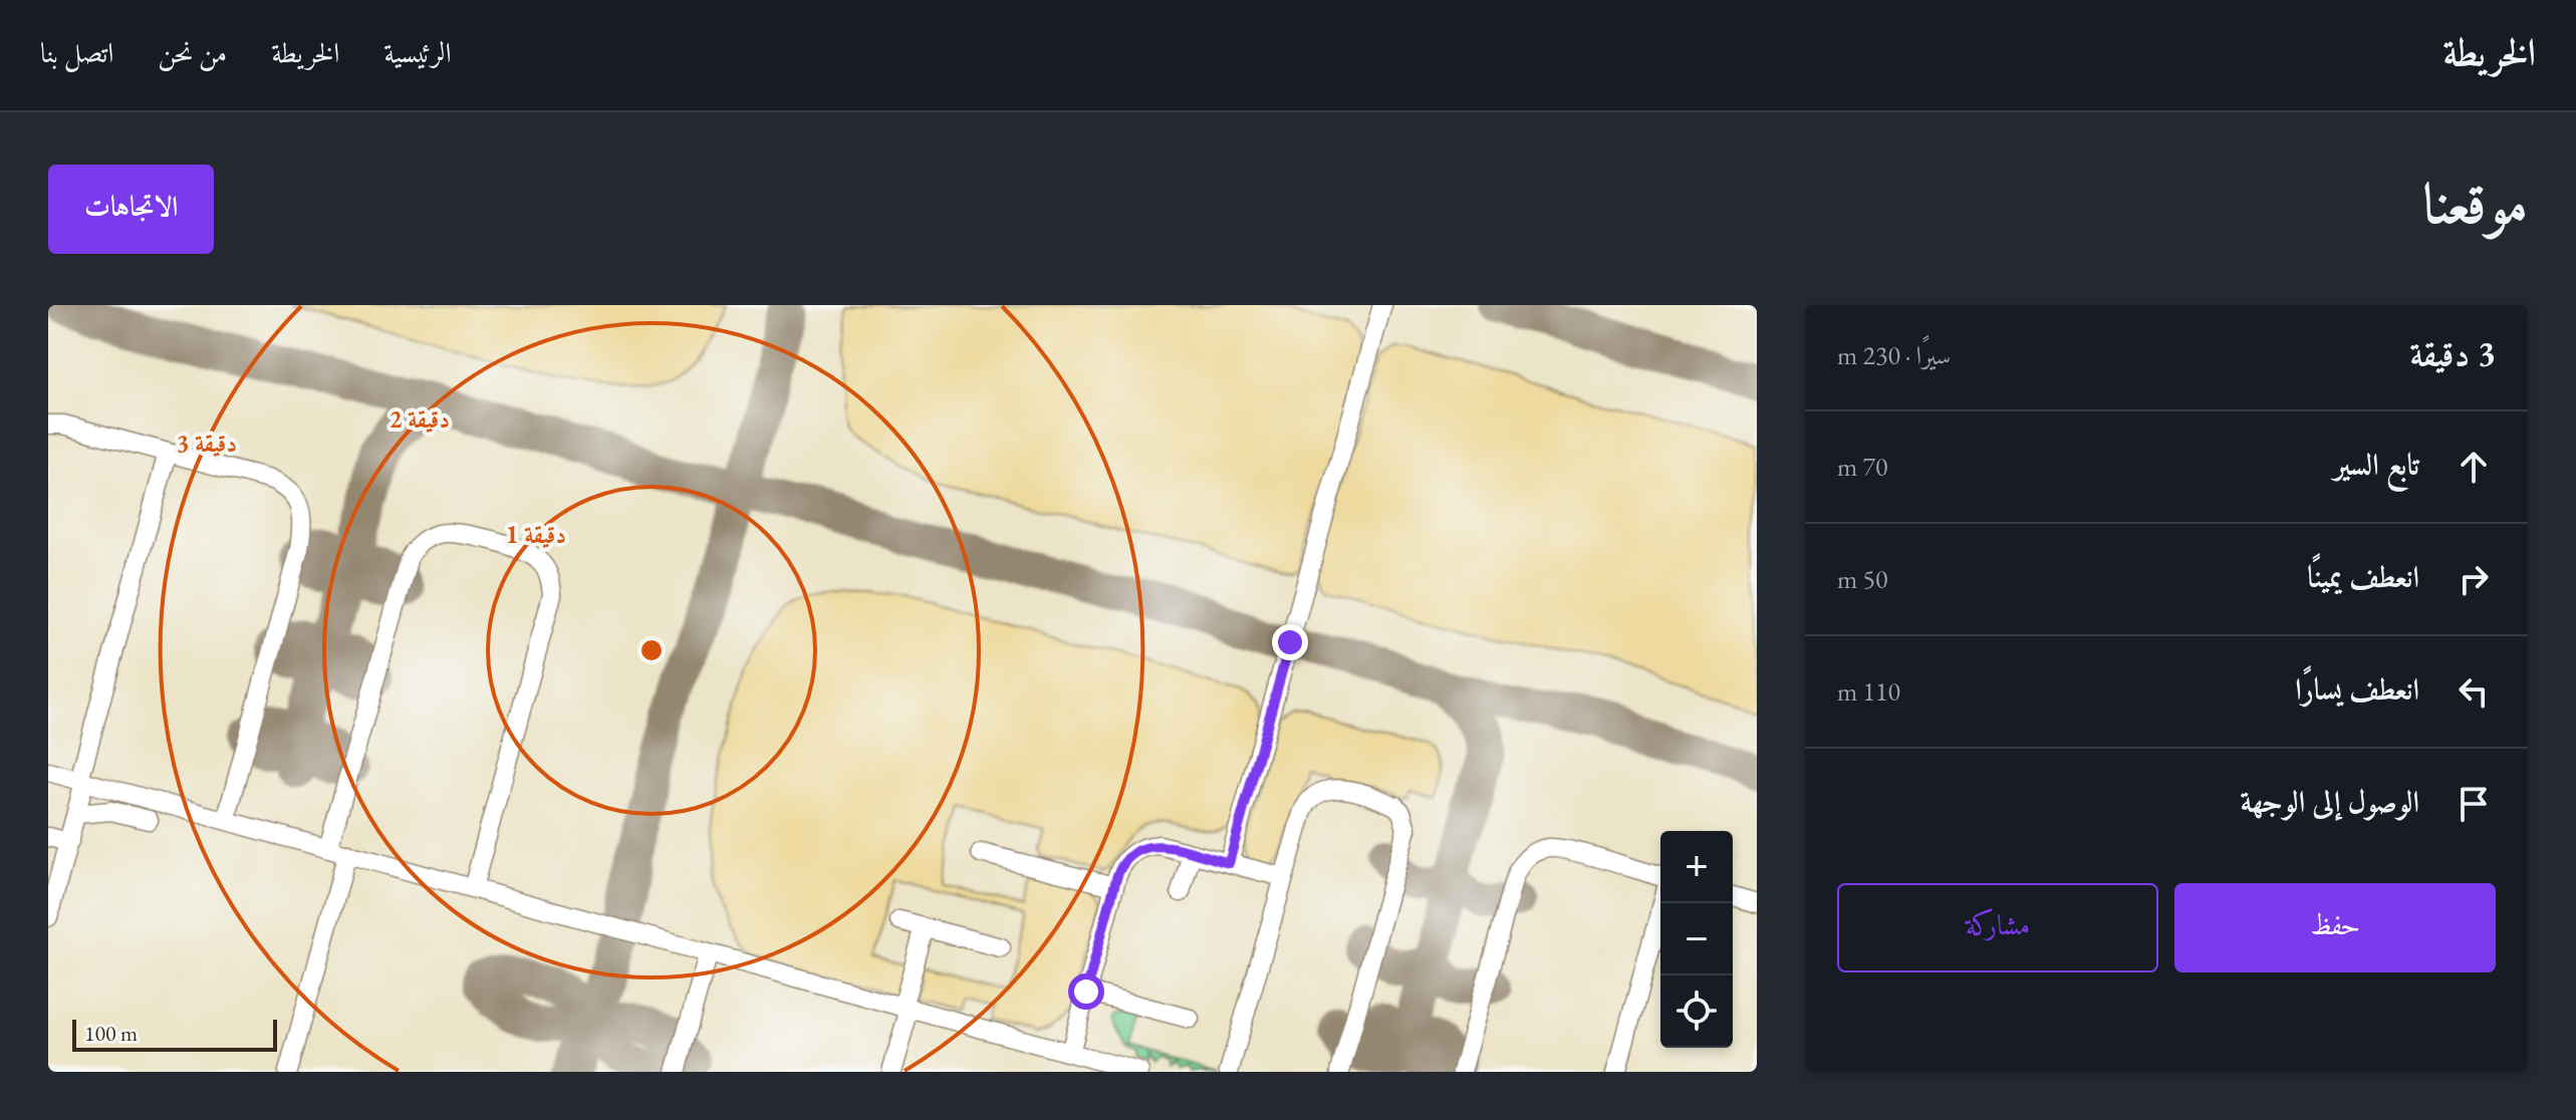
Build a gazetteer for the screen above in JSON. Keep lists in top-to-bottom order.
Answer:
{
  "scale_bar": "100 m",
  "page": {
    "header": "الخريطة",
    "nav": [
      "الرئيسية",
      "الخريطة",
      "من نحن",
      "اتصل بنا"
    ],
    "title": "موقعنا",
    "buttons": [
      "الاتجاهات",
      ["حفظ", "مشاركة"]
    ],
    "heading": ["3 دقيقة", "سيرًا · 230 m"],
    "list": [
      ["تابع السير", "70 m"],
      ["انعطف يمينًا", "50 m"],
      ["انعطف يسارًا", "110 m"],
      "الوصول إلى الوجهة"
    ],
    "map_buttons": ["+", "−"],
    "scale": "100 m"
  },
  "rings": ["2 دقيقة", "3 دقيقة", "1 دقيقة"]
}
